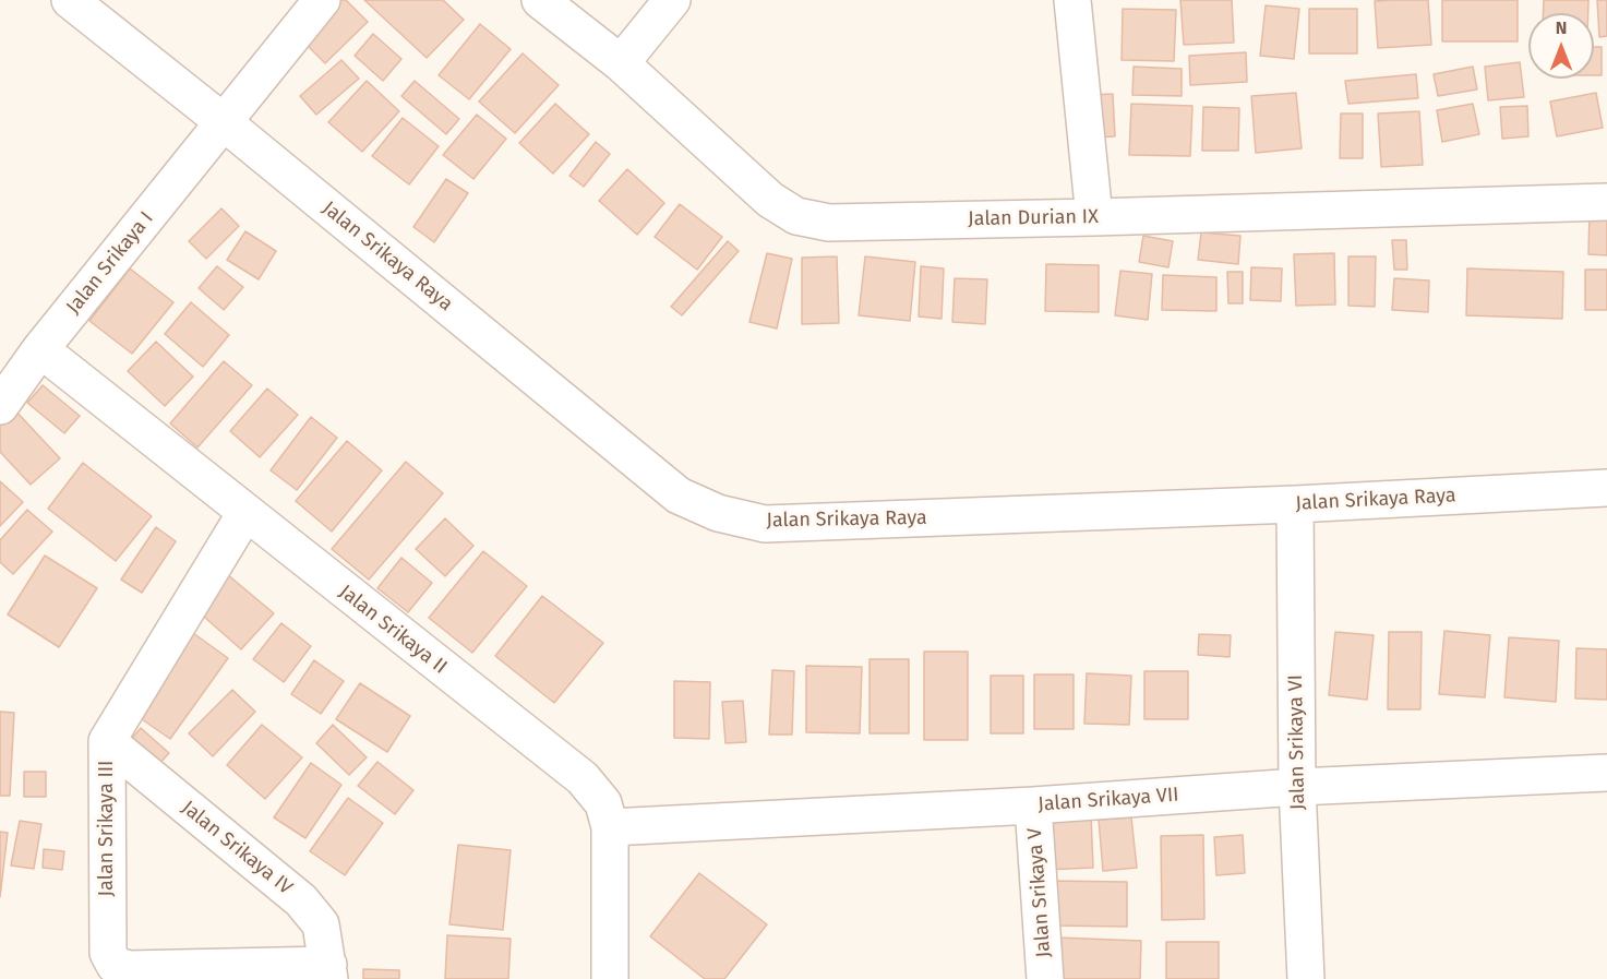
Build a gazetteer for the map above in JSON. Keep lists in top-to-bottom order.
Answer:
{
  "streets": {
    "street": [
      "Jalan Durian IX",
      "Jalan Srikaya Raya",
      "Jalan Srikaya I",
      "Jalan Srikaya II",
      "Jalan Srikaya VI",
      "Jalan Srikaya VII",
      "Jalan Srikaya III",
      "Jalan Srikaya IV",
      "Jalan Srikaya V"
    ]
  },
  "crossings": [
    ["Jalan Srikaya Raya", "Jalan Srikaya I"],
    ["Jalan Srikaya Raya", "Jalan Srikaya VI"],
    ["Jalan Srikaya I", "Jalan Srikaya II"],
    ["Jalan Srikaya II", "Jalan Srikaya VII"],
    ["Jalan Srikaya II", "Jalan Srikaya III"],
    ["Jalan Srikaya VI", "Jalan Srikaya VII"],
    ["Jalan Srikaya VII", "Jalan Srikaya V"],
    ["Jalan Srikaya III", "Jalan Srikaya IV"]
  ],
  "north": "top"
}
